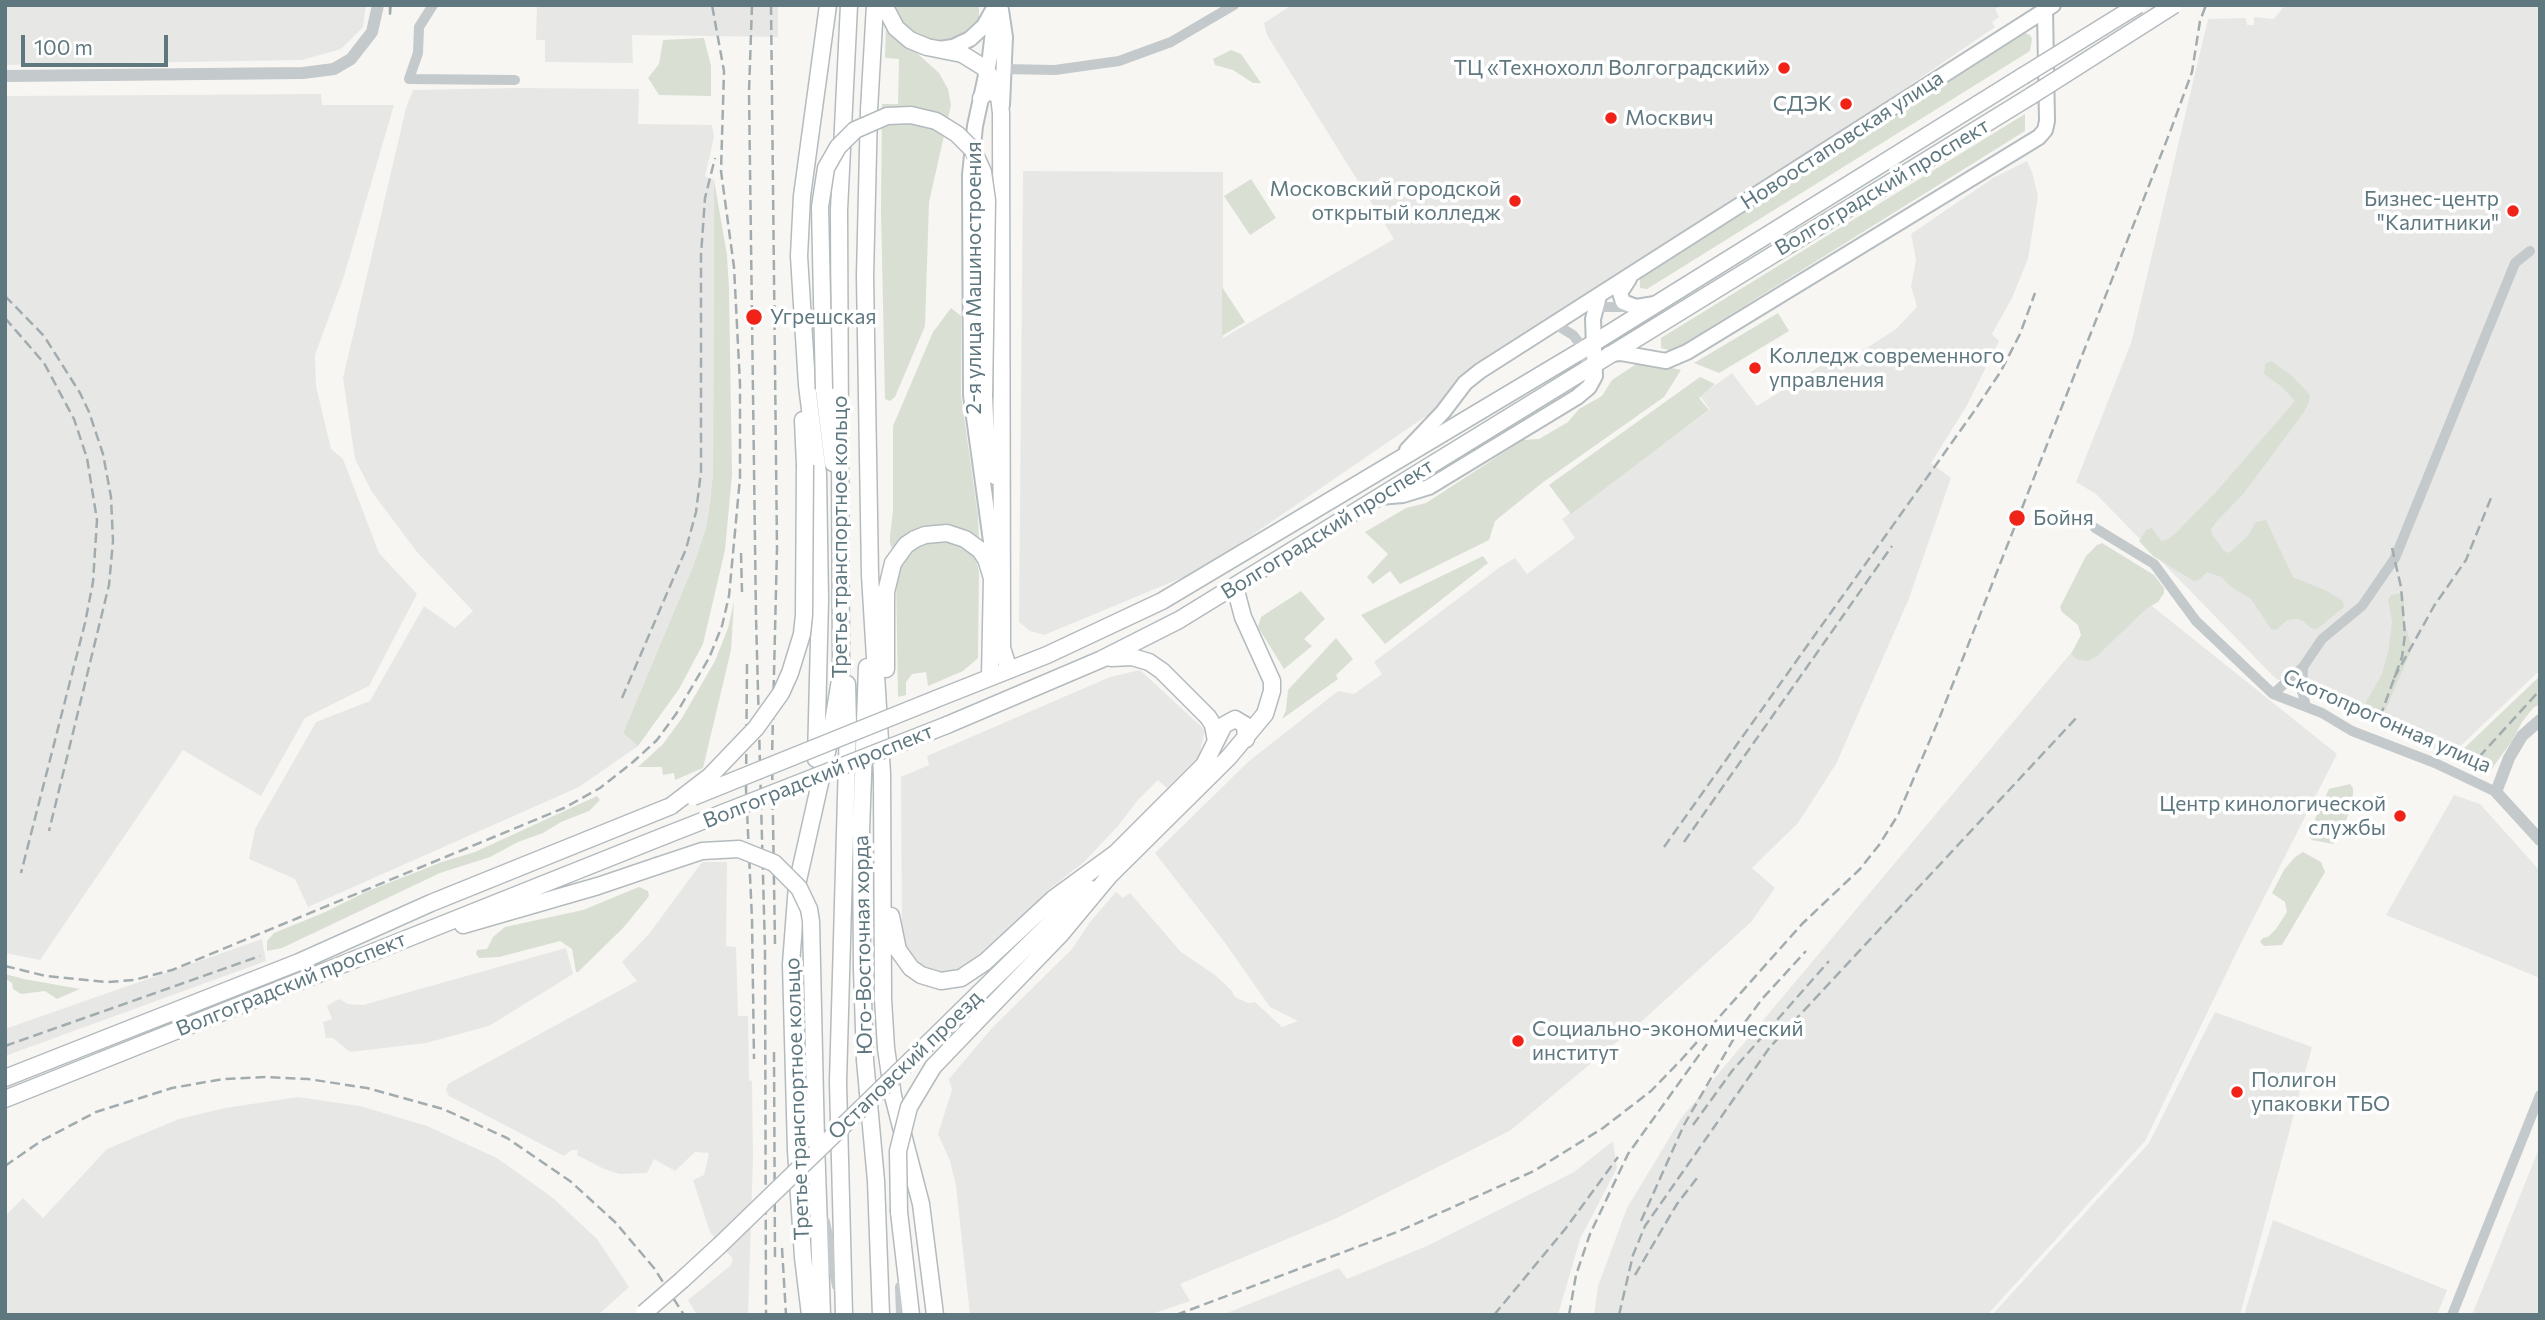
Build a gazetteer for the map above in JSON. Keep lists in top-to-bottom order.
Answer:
{
  "streets": {
    "main road": [
      "Новоостаповская улица",
      "Волгоградский проспект",
      "2-я улица Машиностроения",
      "Третье транспортное кольцо",
      "Юго-Восточная хорда",
      "Остаповский проезд"
    ],
    "street": ["Скотопрогонная улица"]
  },
  "crossings": [
    ["Новоостаповская улица", "Волгоградский проспект"],
    ["Волгоградский проспект", "2-я улица Машиностроения"],
    ["Третье транспортное кольцо", "Юго-Восточная хорда"]
  ],
  "places": [
    "ТЦ «Технохолл Волгоградский»",
    "СДЭК",
    "Москвич",
    "Московский городской открытый колледж",
    "Бизнес-центр \"Калитники\"",
    "Угрешская",
    "Колледж современного управления",
    "Бойня",
    "Центр кинологической службы",
    "Социально-экономический институт",
    "Полигон упаковки ТБО"
  ],
  "scale_bar": "100 m"
}
